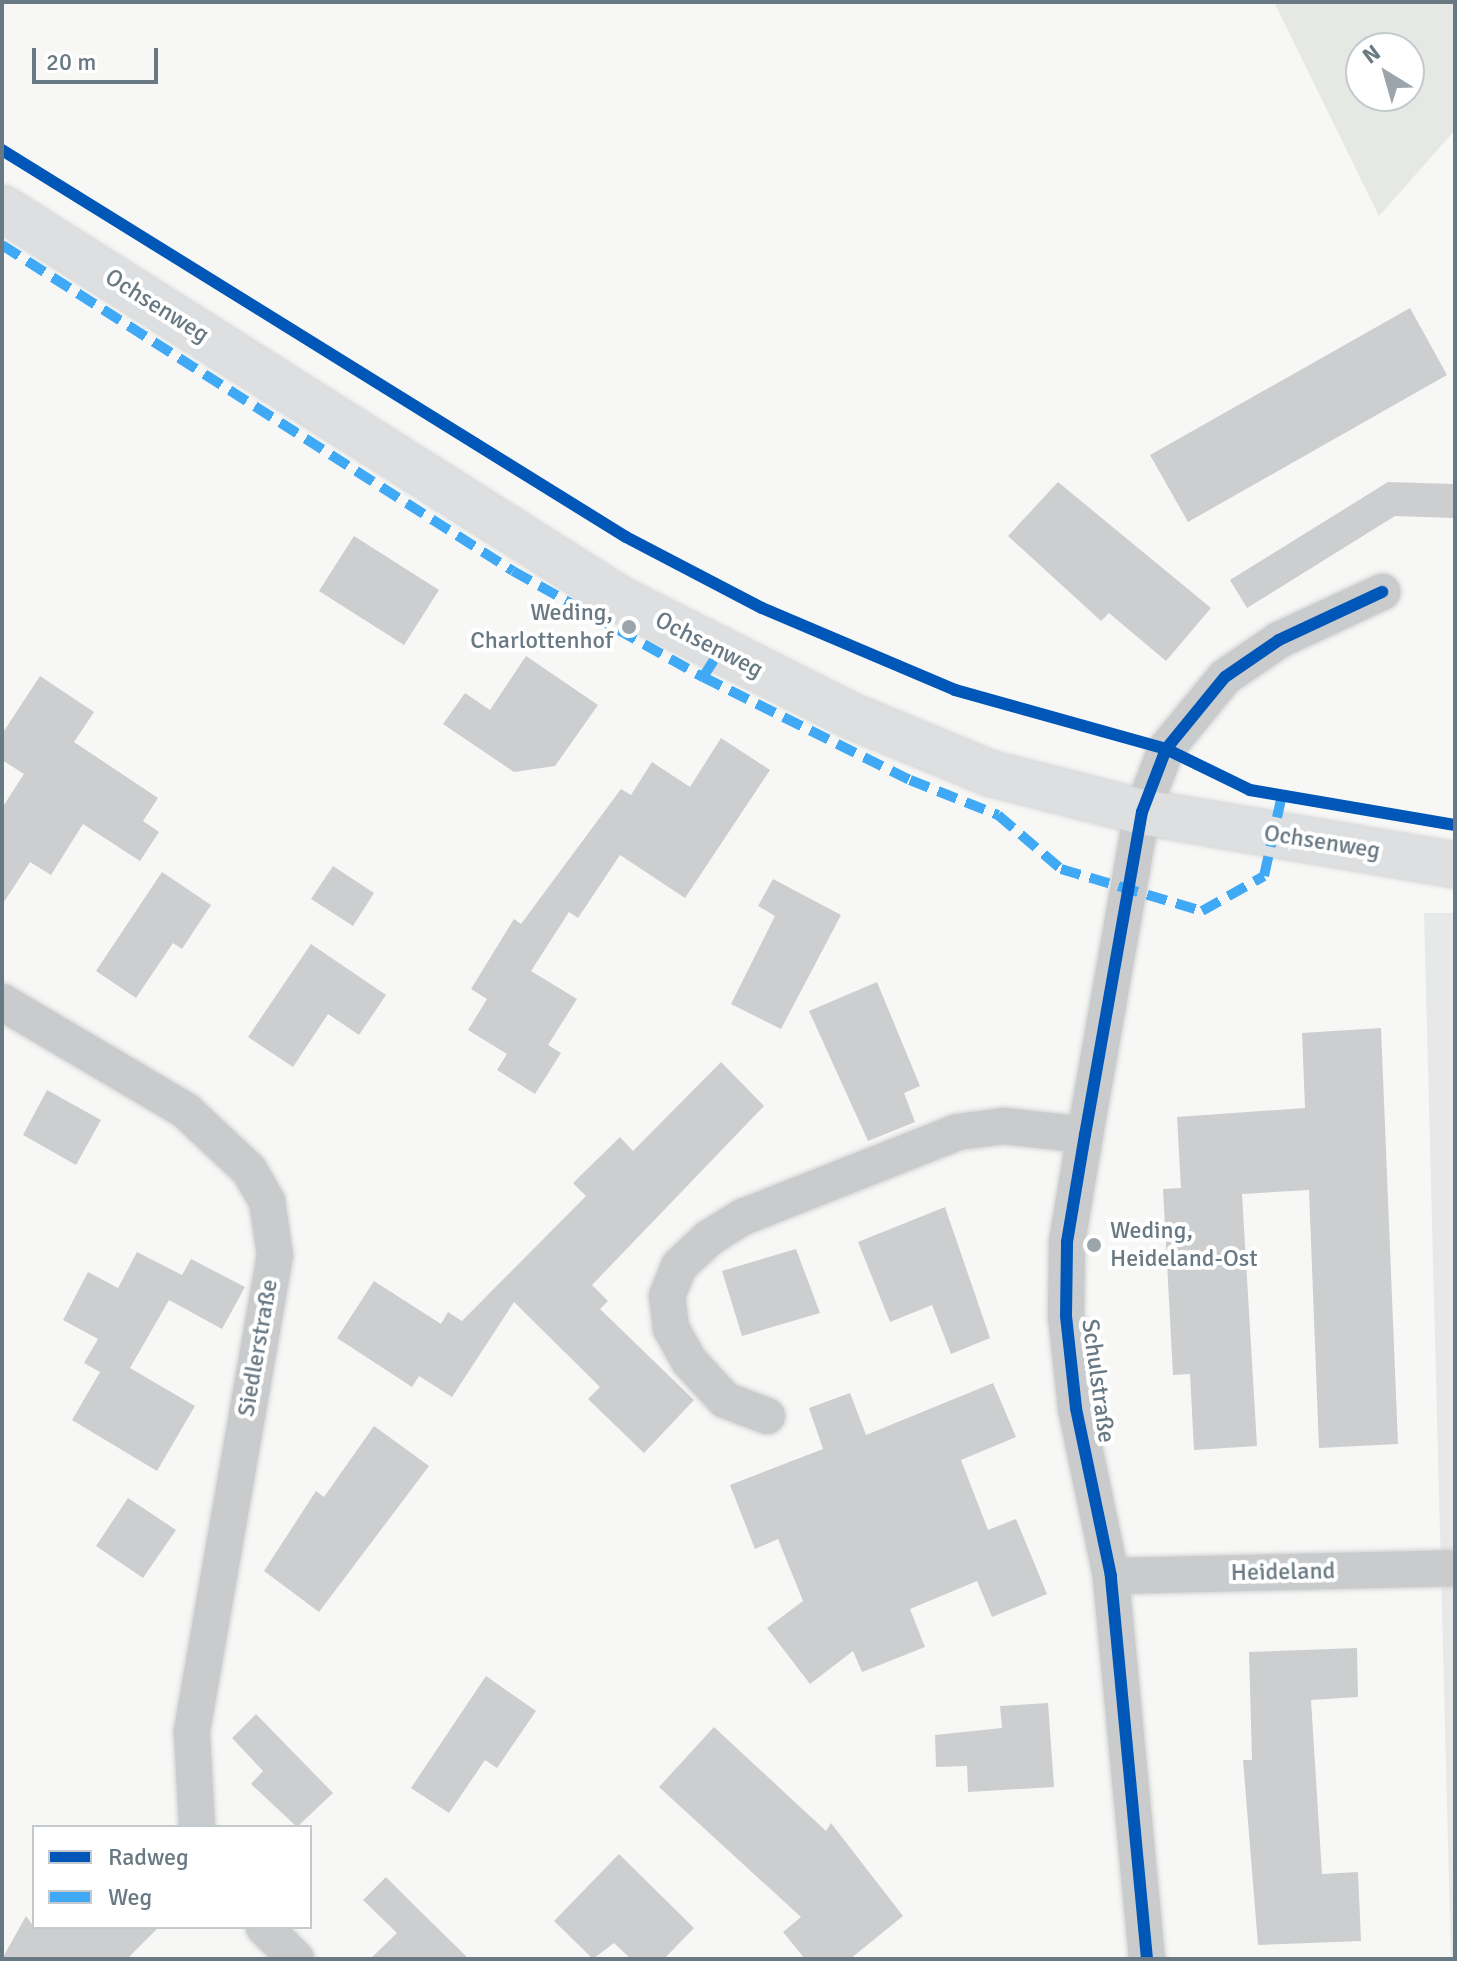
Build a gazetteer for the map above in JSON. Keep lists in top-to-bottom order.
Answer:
{
  "streets": {
    "main road": ["Ochsenweg"],
    "street": ["Siedlerstraße", "Schulstraße", "Heideland"]
  },
  "crossings": [
    ["Ochsenweg", "Schulstraße"],
    ["Schulstraße", "Heideland"]
  ],
  "places": ["Weding, Charlottenhof", "Weding, Heideland-Ost"],
  "legend": ["Radweg", "Weg"],
  "scale_bar": "20 m",
  "north": "top left"
}
